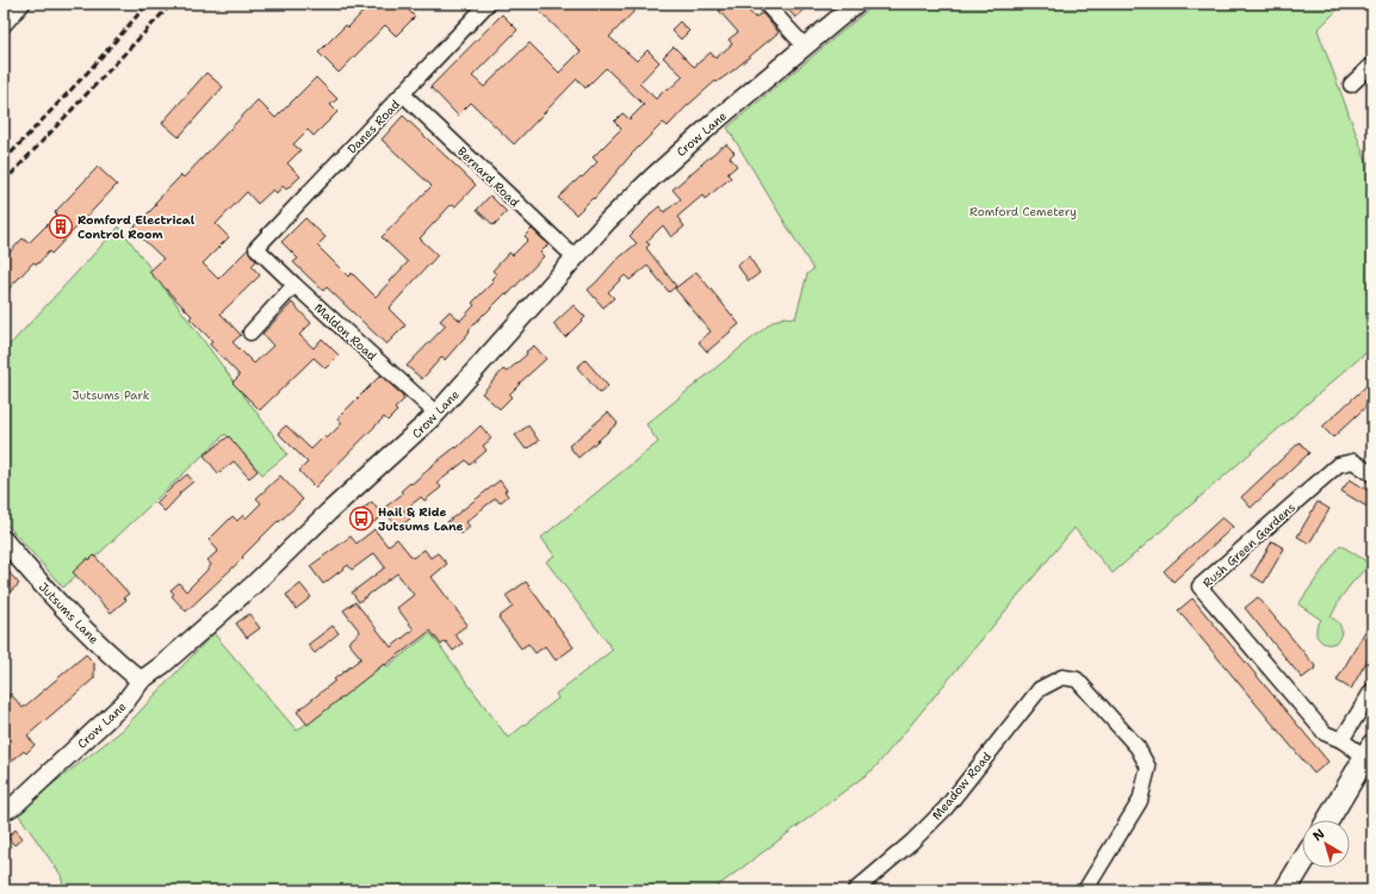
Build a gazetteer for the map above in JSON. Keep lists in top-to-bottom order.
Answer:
{
  "streets": {
    "street": [
      "Danes Road",
      "Crow Lane",
      "Bernard Road",
      "Maldon Road",
      "Rush Green Gardens",
      "Jutsums Lane",
      "Meadow Road"
    ]
  },
  "crossings": [
    ["Danes Road", "Bernard Road"],
    ["Danes Road", "Maldon Road"],
    ["Crow Lane", "Bernard Road"],
    ["Crow Lane", "Maldon Road"],
    ["Crow Lane", "Jutsums Lane"]
  ],
  "parks": ["Romford Cemetery", "Jutsums Park"],
  "places": {
    "building": ["Romford Electrical Control Room"],
    "bus stop": ["Hail & Ride Jutsums Lane"]
  },
  "north": "top left"
}
